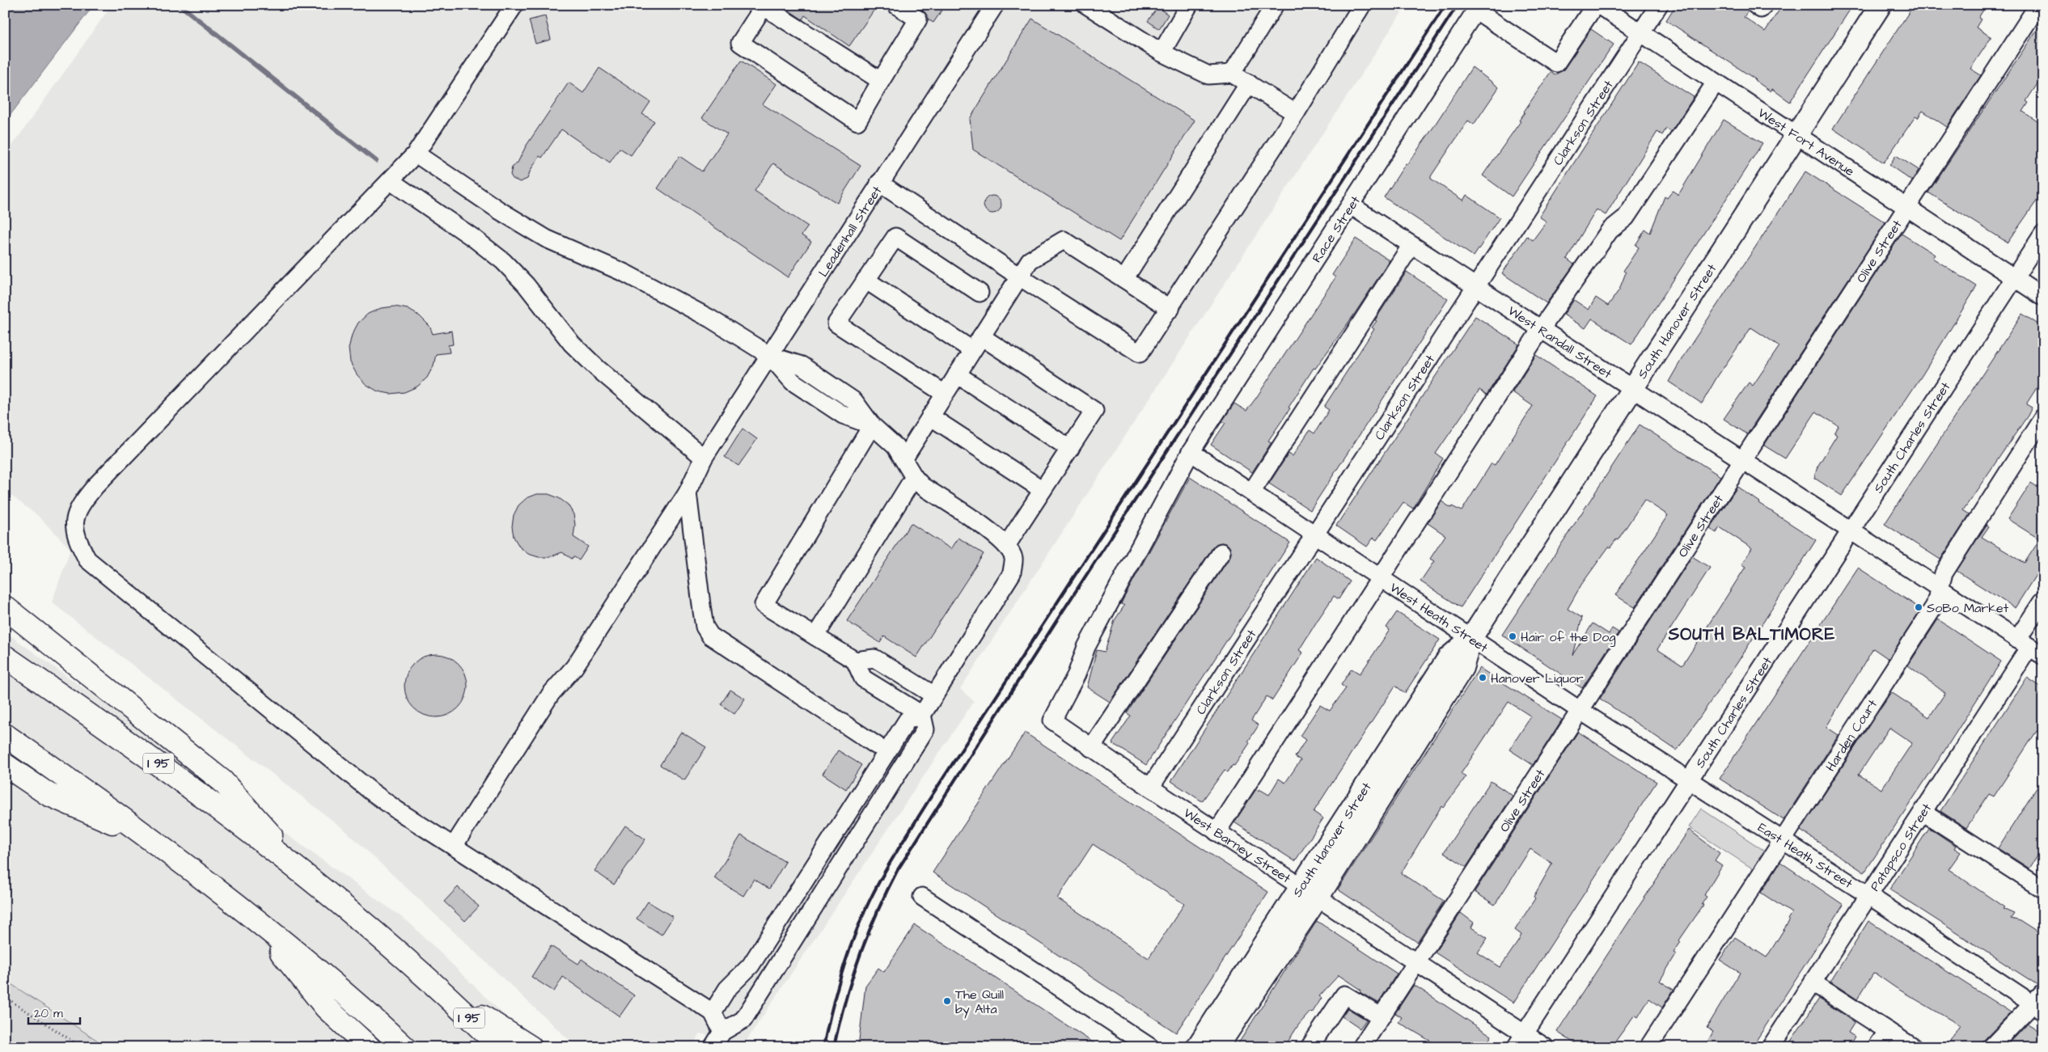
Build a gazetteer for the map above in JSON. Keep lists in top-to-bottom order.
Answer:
{
  "streets": {
    "highway": ["I 95"],
    "main road": ["South Hanover Street"],
    "street": [
      "Clarkson Street",
      "West Fort Avenue",
      "Race Street",
      "Leadenhall Street",
      "Olive Street",
      "West Randall Street",
      "South Charles Street",
      "West Heath Street",
      "Harden Court",
      "West Barney Street",
      "Patapsco Street",
      "East Heath Street"
    ]
  },
  "crossings": [
    ["Clarkson Street", "West Fort Avenue"],
    ["Clarkson Street", "West Randall Street"],
    ["Clarkson Street", "West Heath Street"],
    ["Clarkson Street", "West Barney Street"],
    ["West Fort Avenue", "Olive Street"],
    ["West Fort Avenue", "South Hanover Street"],
    ["West Fort Avenue", "South Charles Street"],
    ["Race Street", "West Randall Street"],
    ["Race Street", "West Heath Street"],
    ["Race Street", "West Barney Street"],
    ["Olive Street", "West Randall Street"],
    ["Olive Street", "West Heath Street"],
    ["Olive Street", "West Barney Street"],
    ["South Hanover Street", "West Randall Street"],
    ["South Hanover Street", "West Heath Street"],
    ["South Hanover Street", "West Barney Street"],
    ["West Randall Street", "South Charles Street"],
    ["West Randall Street", "Harden Court"],
    ["West Randall Street", "Patapsco Street"],
    ["South Charles Street", "West Heath Street"],
    ["South Charles Street", "West Barney Street"],
    ["South Charles Street", "East Heath Street"],
    ["West Heath Street", "East Heath Street"],
    ["Harden Court", "East Heath Street"],
    ["Patapsco Street", "East Heath Street"]
  ],
  "districts": ["SOUTH BALTIMORE"],
  "places": [
    "SoBo Market",
    "Hair of the Dog",
    "Hanover Liquor",
    "The Quill by Alta"
  ],
  "scale_bar": "20 m"
}
